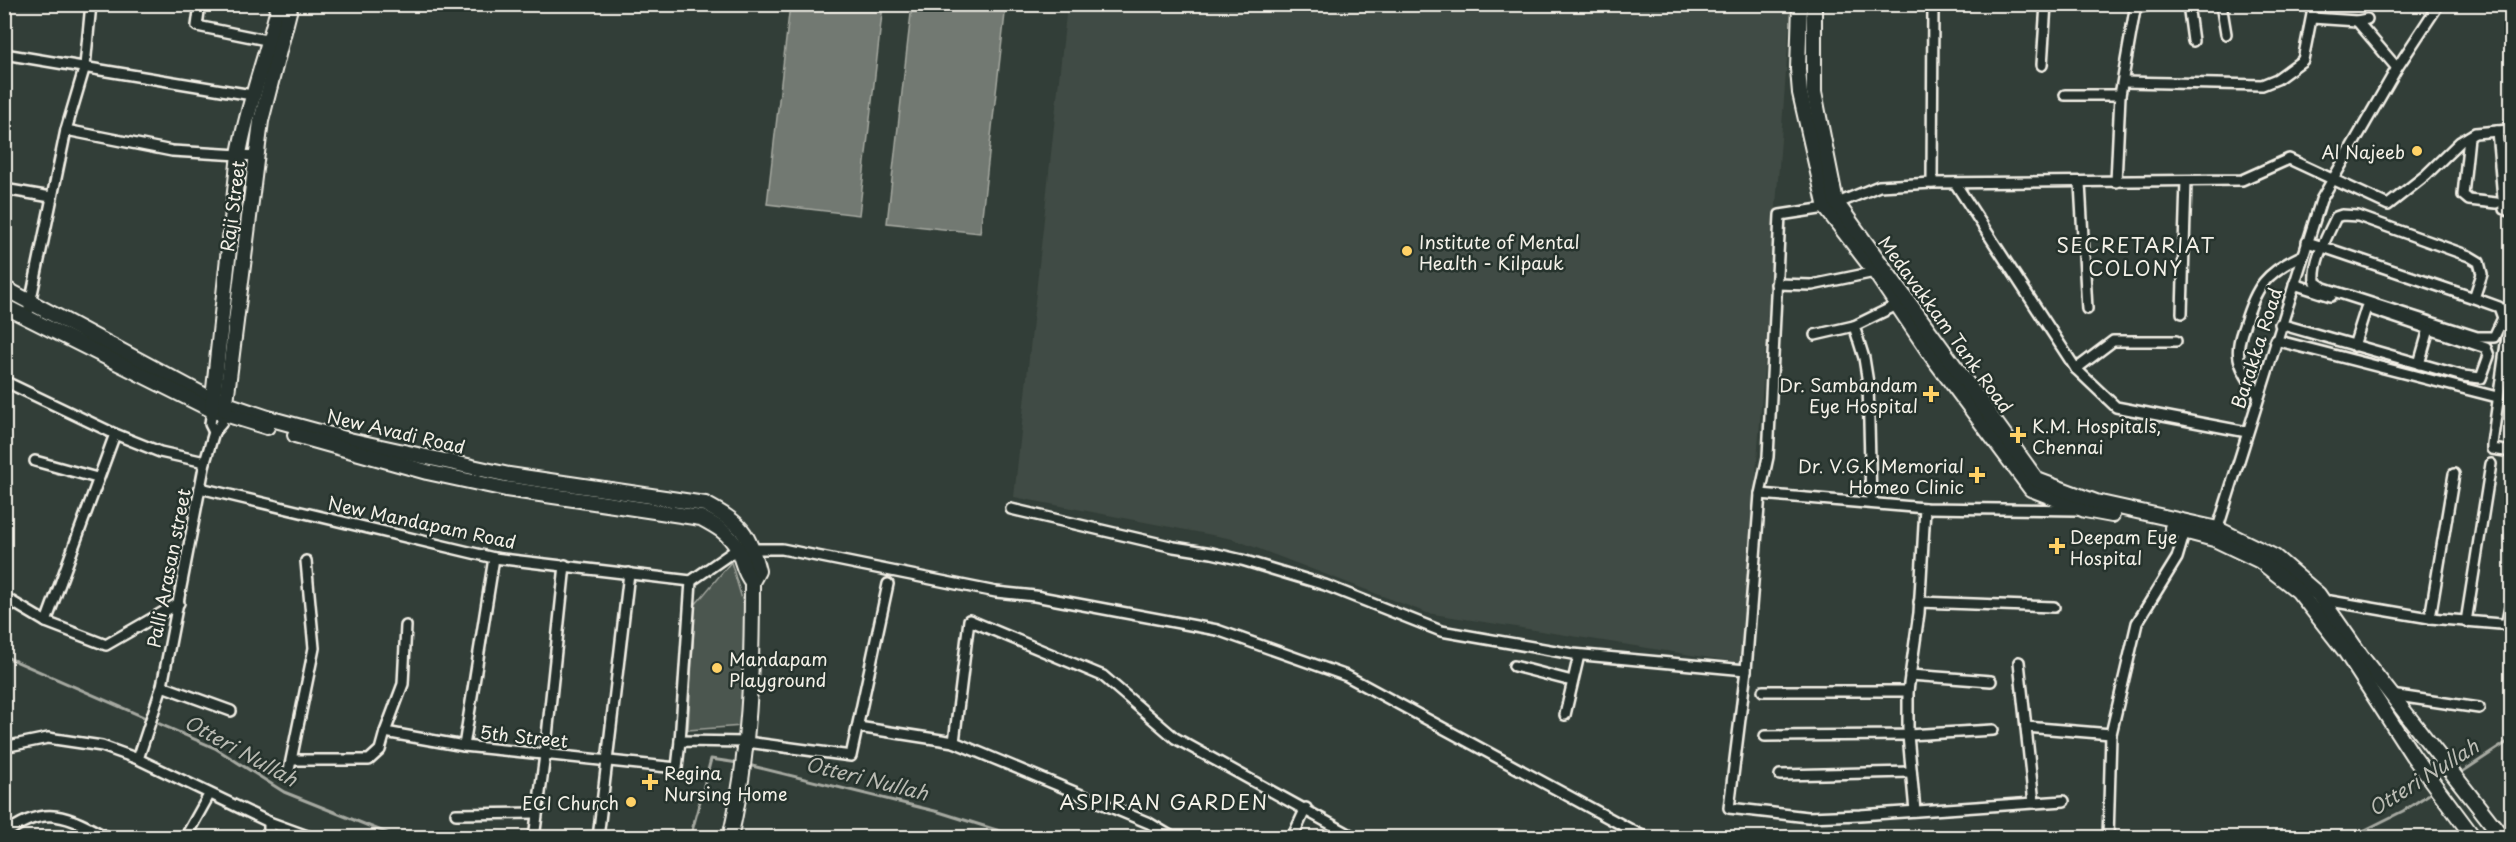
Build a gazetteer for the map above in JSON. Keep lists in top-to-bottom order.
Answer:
{
  "streets": {
    "main road": ["Raji Street", "Medavakkam Tank Road", "New Avadi Road"],
    "street": [
      "Barakka Road",
      "New Mandapam Road",
      "Palli Arasan street",
      "5th Street"
    ]
  },
  "crossings": [
    ["Raji Street", "New Avadi Road"],
    ["Raji Street", "Palli Arasan street"],
    ["Medavakkam Tank Road", "Barakka Road"],
    ["New Avadi Road", "Palli Arasan street"],
    ["New Mandapam Road", "Palli Arasan street"]
  ],
  "districts": ["SECRETARIAT COLONY", "ASPIRAN GARDEN"],
  "water": ["Otteri Nullah"],
  "places": {
    "other": [
      "Al Najeeb",
      "Institute of Mental Health - Kilpauk",
      "Mandapam Playground",
      "ECI Church"
    ],
    "health": [
      "Dr. Sambandam Eye Hospital",
      "K.M. Hospitals, Chennai",
      "Dr. V.G.K Memorial Homeo Clinic",
      "Deepam Eye Hospital",
      "Regina Nursing Home"
    ]
  }
}
